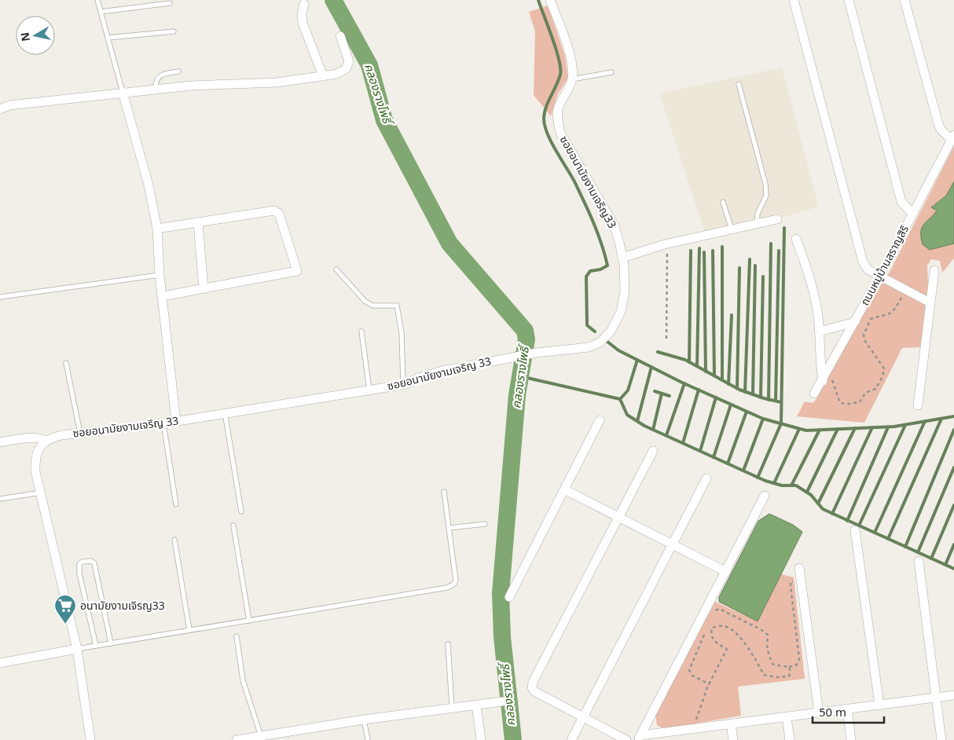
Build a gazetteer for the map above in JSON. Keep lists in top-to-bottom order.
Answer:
{
  "streets": {
    "street": ["ซอยอนามัยงามเจริญ33", "ถนนหมู่บ้านสราญสิริ", "ซอยอนามัยงามเจริญ 33"]
  },
  "crossings": [
    ["ซอยอนามัยงามเจริญ33", "ซอยอนามัยงามเจริญ 33"]
  ],
  "water": ["คลองรางโพธิ์"],
  "places": {
    "supermarket": ["อนามัยงามเจิรญ33"]
  },
  "scale_bar": "50 m",
  "north": "left"
}
